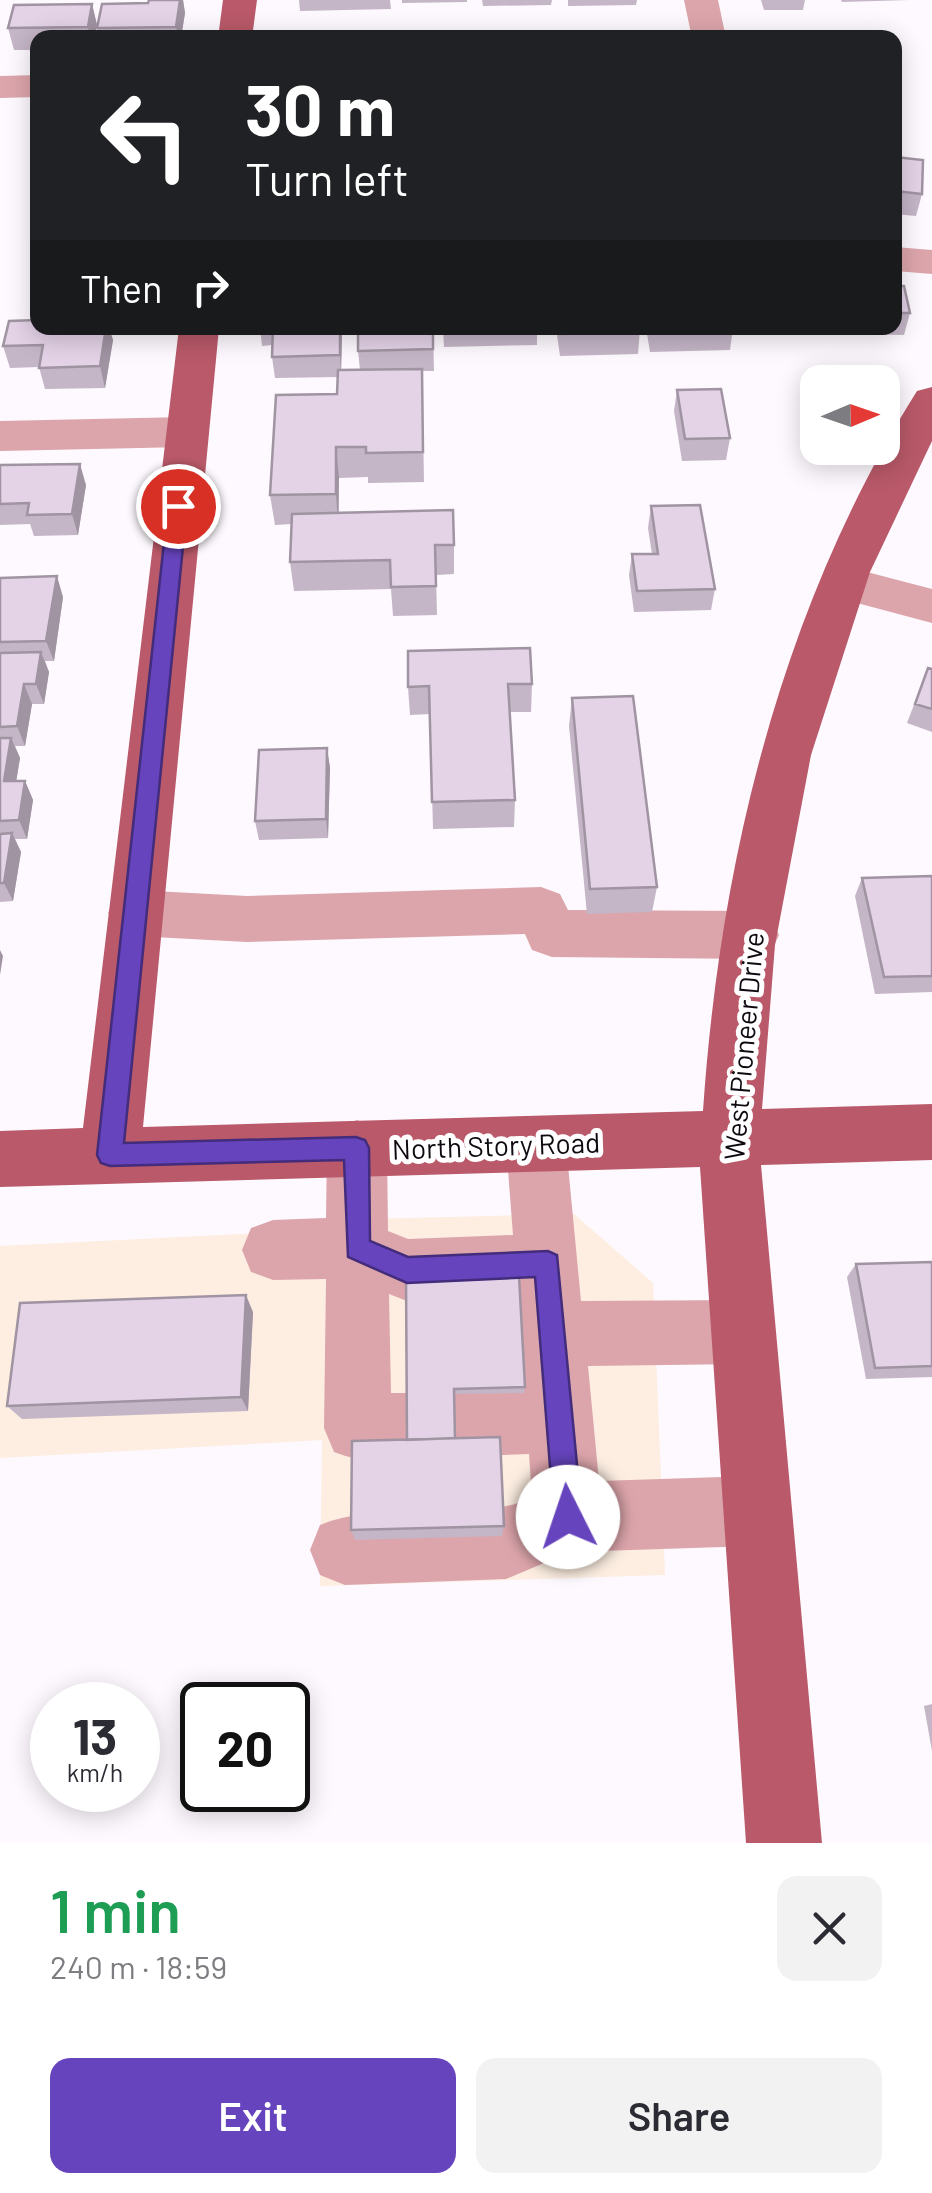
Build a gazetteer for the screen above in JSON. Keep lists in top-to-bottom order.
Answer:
{
  "streets": {
    "main road": ["West Pioneer Drive", "North Story Road"]
  },
  "crossings": [
    ["West Pioneer Drive", "North Story Road"]
  ],
  "north": "right",
  "page": {
    "turn": ["30 m", "Turn left"],
    "then": "Then",
    "speed": "13 km/h",
    "limit": "20",
    "heading": ["1 min", "240 m · 18:59"],
    "buttons": ["Exit", "Share"]
  }
}
